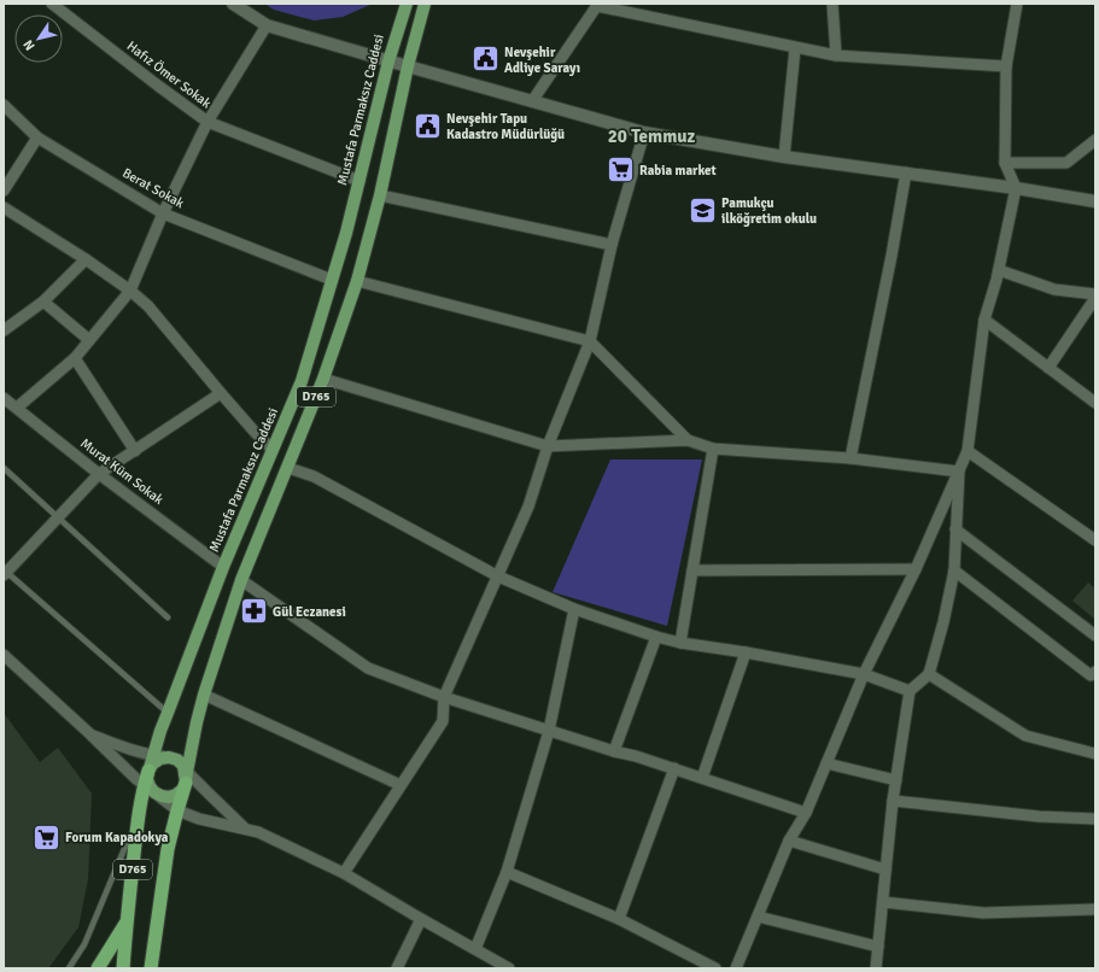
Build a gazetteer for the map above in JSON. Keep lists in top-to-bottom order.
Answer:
{
  "streets": {
    "highway": ["Mustafa Parmaksız Caddesi", "D765"],
    "street": ["Hafız Ömer Sokak", "Berat Sokak", "Murat Küm Sokak"]
  },
  "crossings": [
    ["Hafız Ömer Sokak", "Mustafa Parmaksız Caddesi"],
    ["Mustafa Parmaksız Caddesi", "Berat Sokak"],
    ["Mustafa Parmaksız Caddesi", "Murat Küm Sokak"]
  ],
  "districts": ["20 Temmuz"],
  "places": {
    "public building": ["Nevşehir Adliye Sarayı", "Nevşehir Tapu Kadastro Müdürlüğü"],
    "supermarket": ["Rabia market", "Forum Kapadokya"],
    "school or university": ["Pamukçu ilköğretim okulu"],
    "pharmacy": ["Gül Eczanesi"]
  },
  "north": "bottom left"
}
